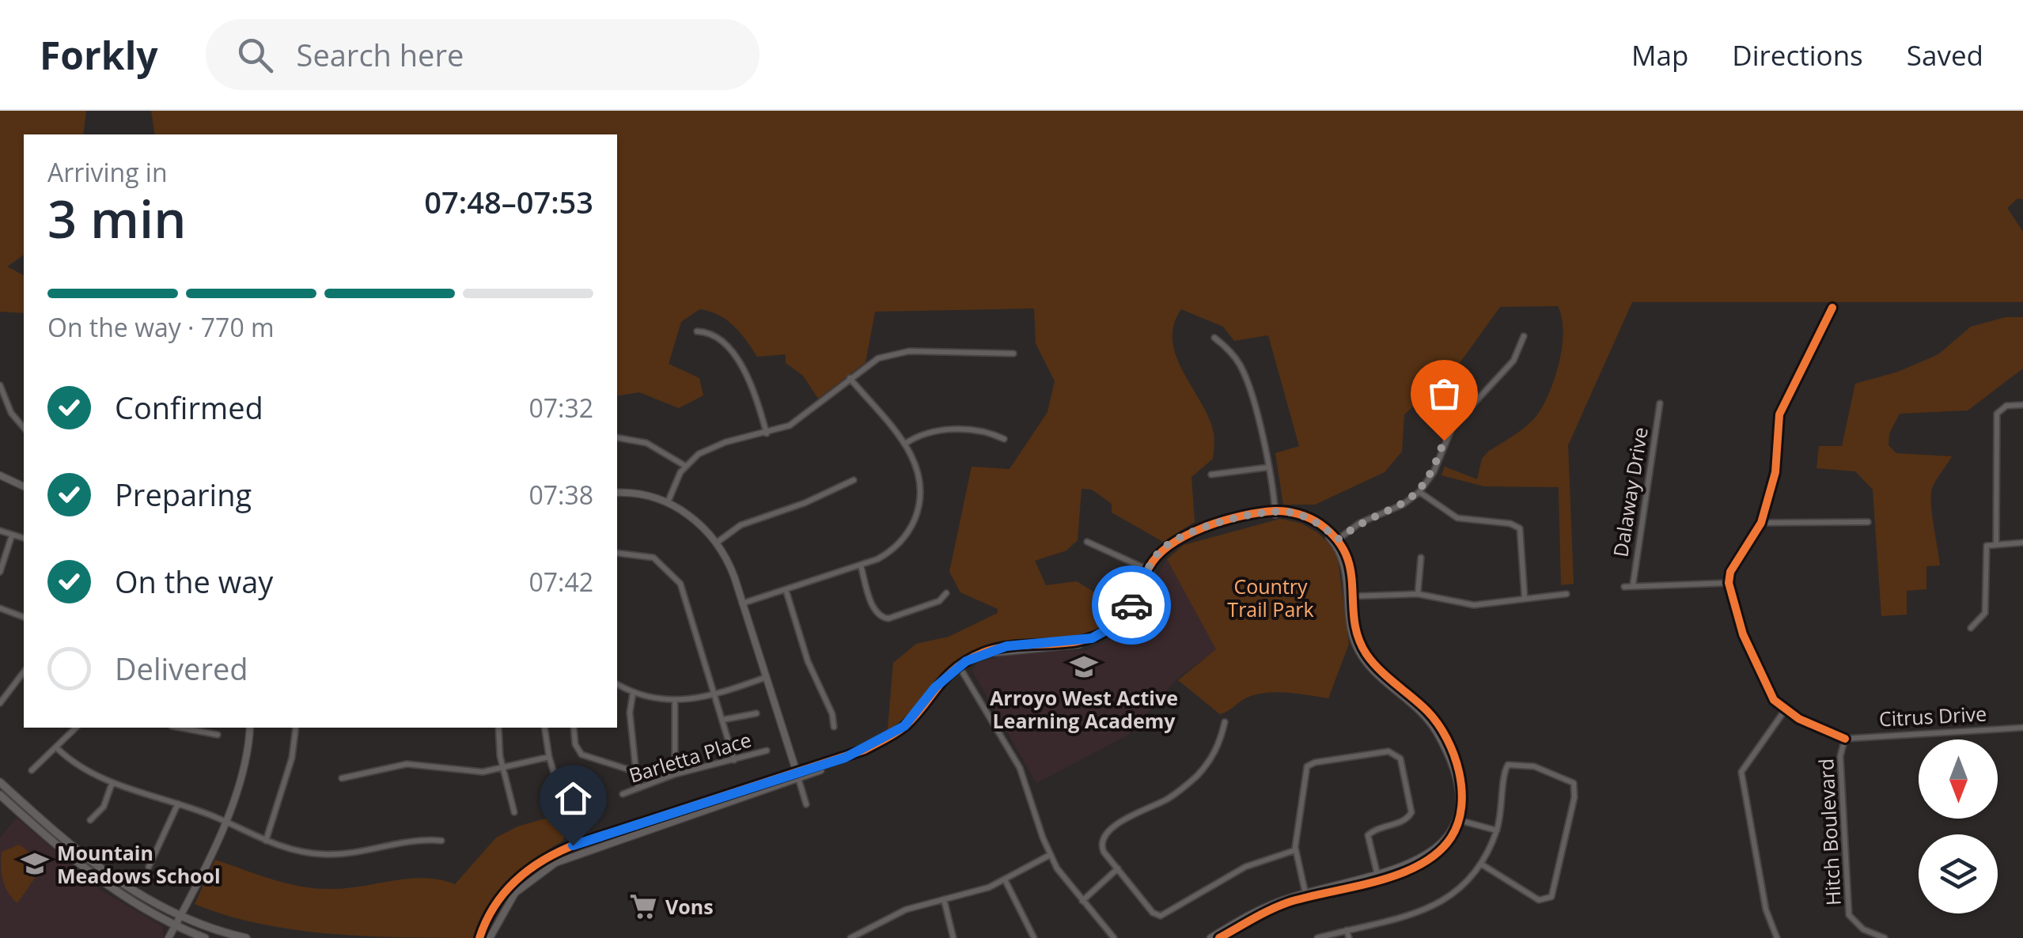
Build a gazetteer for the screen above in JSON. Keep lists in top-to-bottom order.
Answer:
{
  "streets": {
    "street": [
      "Dalaway Drive",
      "Citrus Drive",
      "Barletta Place",
      "Hitch Boulevard"
    ]
  },
  "crossings": [
    ["Dalaway Drive", "Hitch Boulevard"],
    ["Citrus Drive", "Hitch Boulevard"]
  ],
  "parks": ["Country Trail Park"],
  "places": {
    "school or university": ["Arroyo West Active Learning Academy", "Mountain Meadows School"],
    "supermarket": ["Vons"]
  },
  "north": "bottom",
  "page": {
    "header": "Forkly",
    "search": "Search here",
    "nav": ["Map", "Directions", "Saved"],
    "heading": ["3 min", "Arriving in", "07:48–07:53"],
    "bar": "On the way · 770 m",
    "list": [
      ["Confirmed", "07:32"],
      ["Preparing", "07:38"],
      ["On the way", "07:42"],
      "Delivered"
    ]
  }
}
